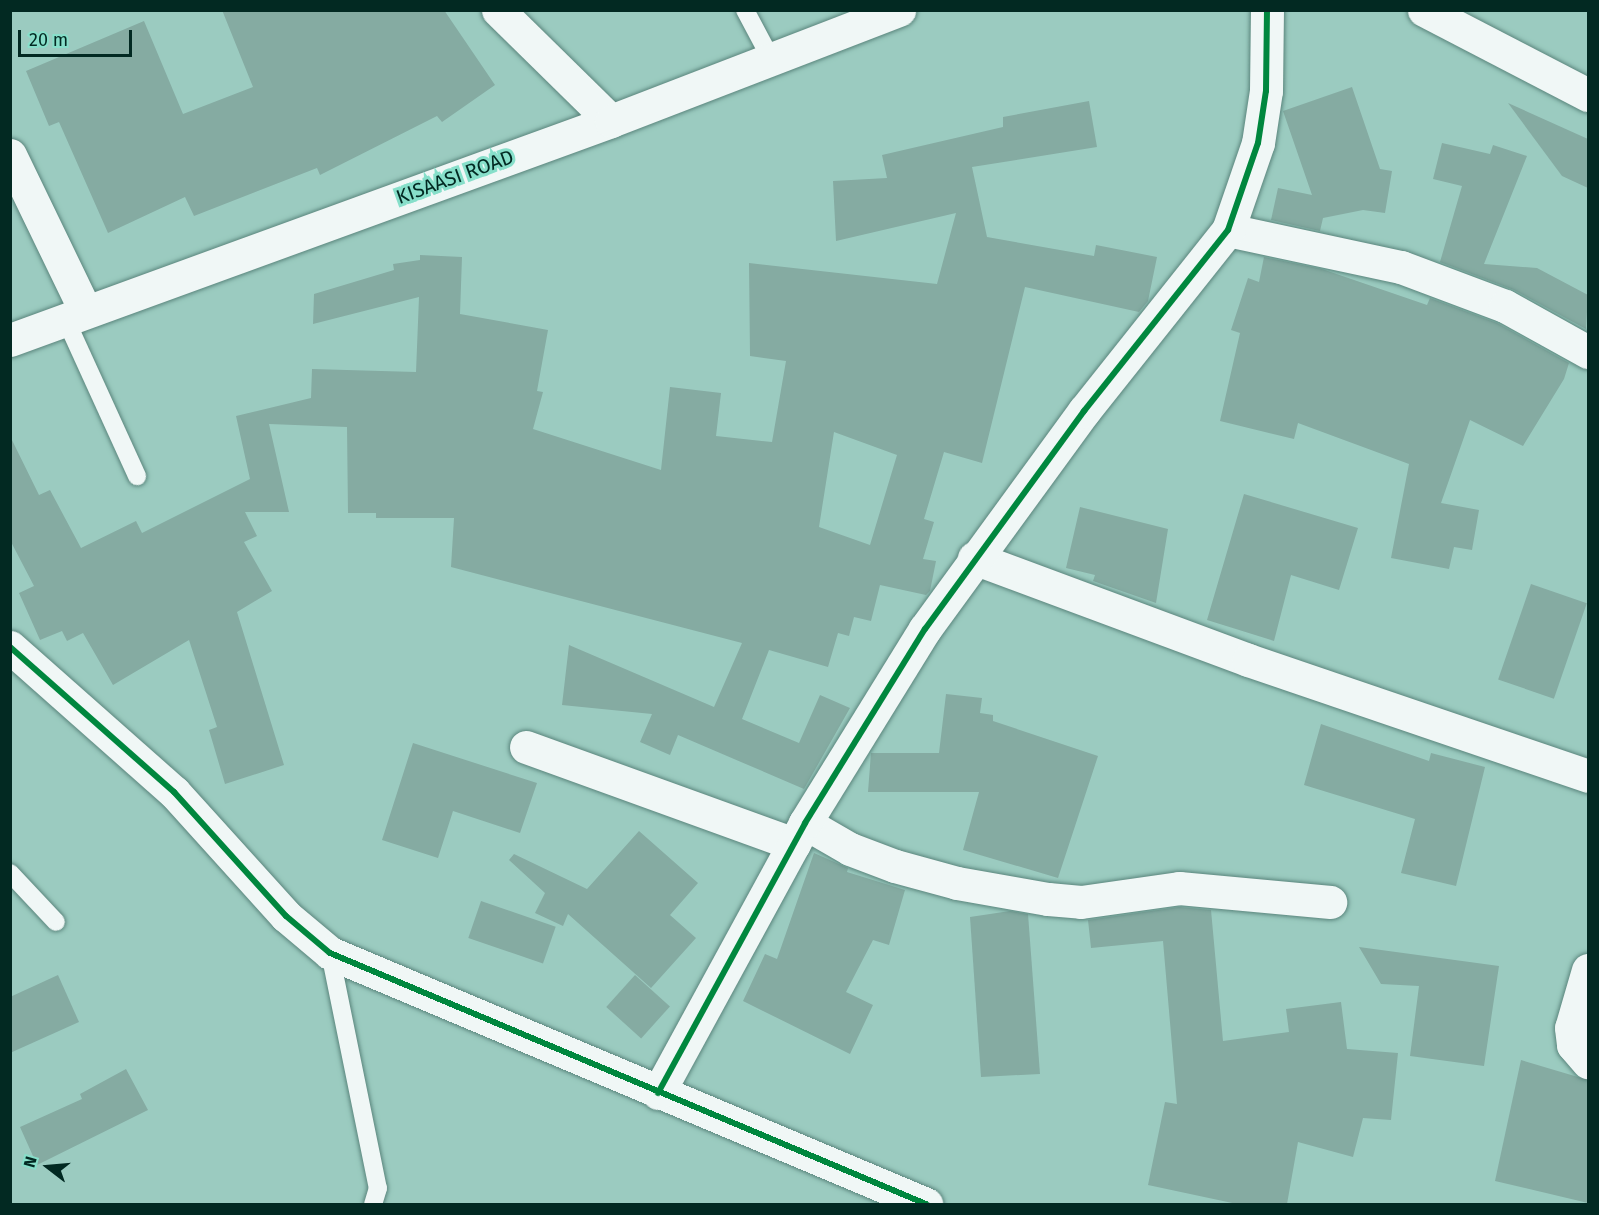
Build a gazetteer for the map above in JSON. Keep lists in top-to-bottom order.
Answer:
{
  "streets": {
    "street": ["KISAASI ROAD"]
  },
  "scale_bar": "20 m",
  "north": "left"
}
